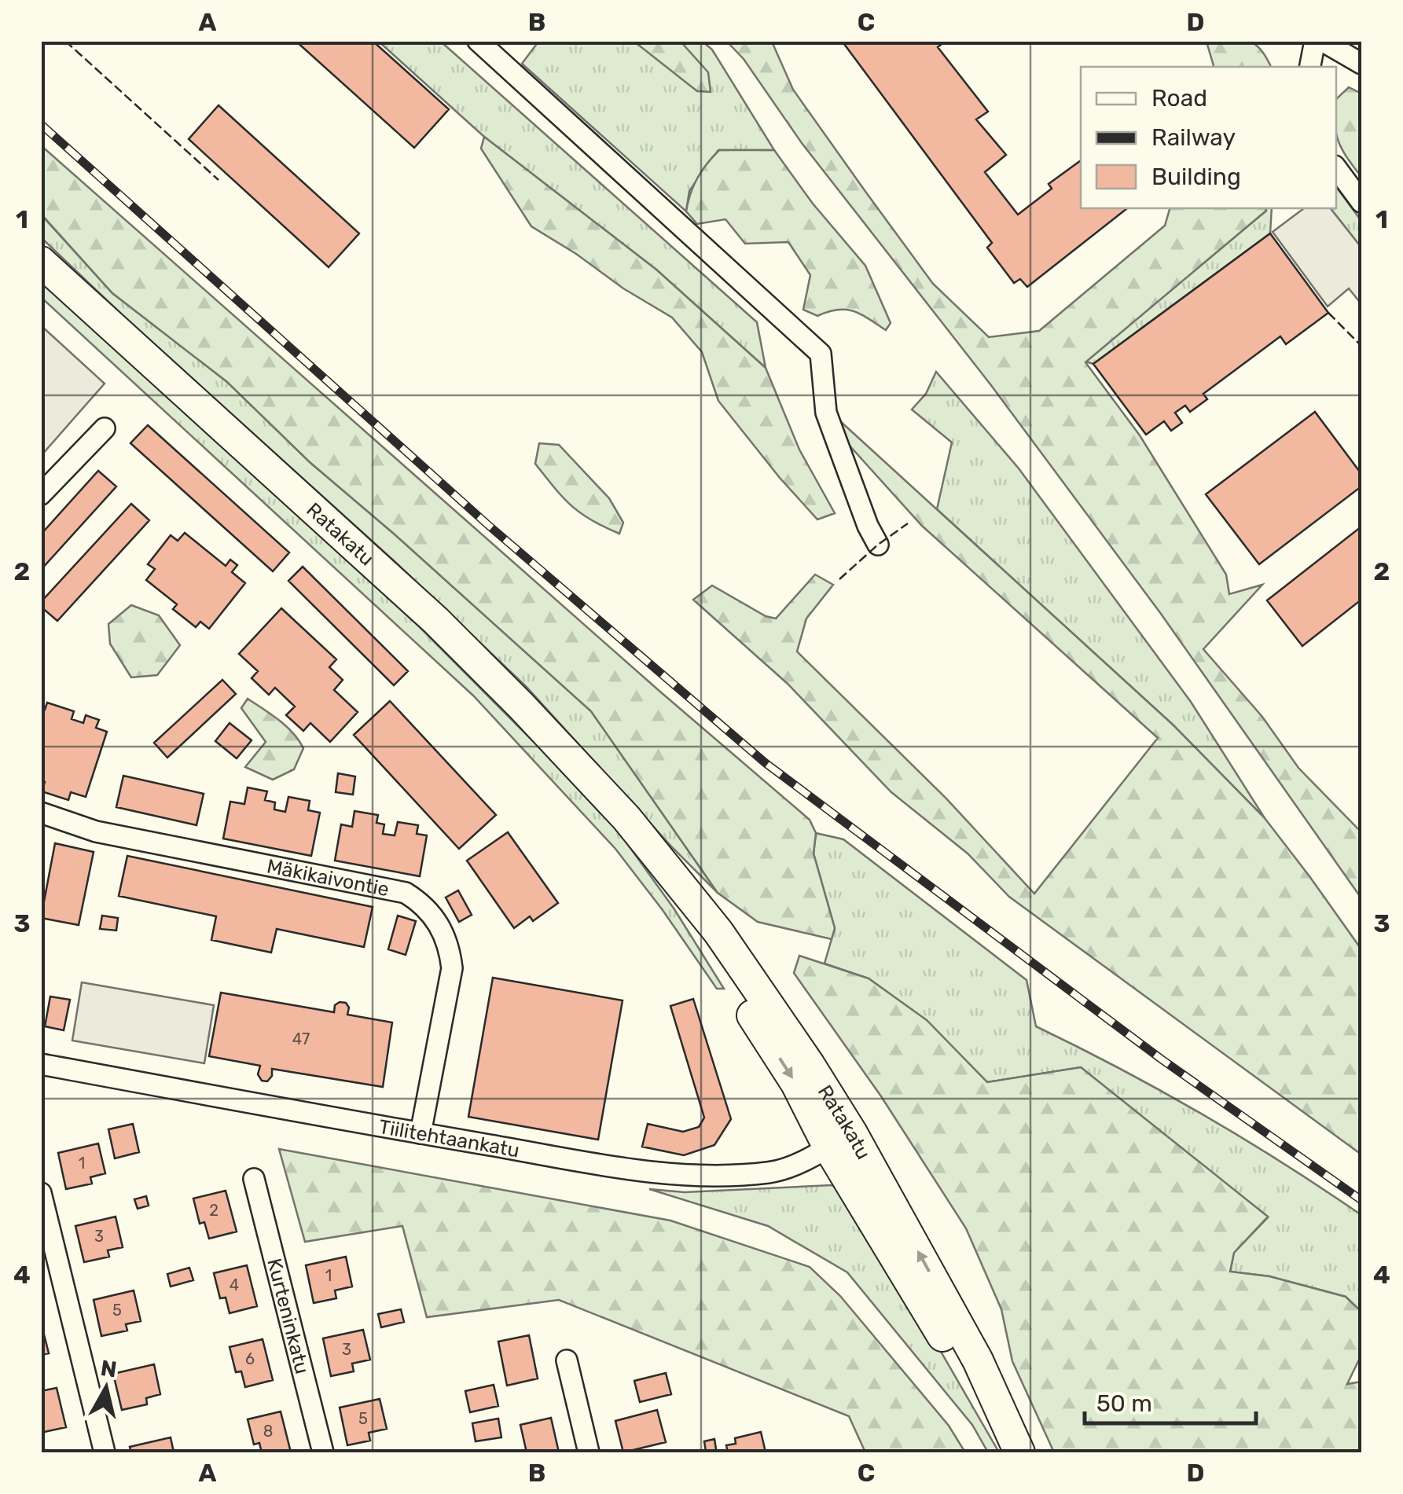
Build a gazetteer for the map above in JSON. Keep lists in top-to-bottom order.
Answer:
{
  "streets": {
    "main road": ["Ratakatu"],
    "street": ["Mäkikaivontie", "Tiilitehtaankatu", "Kurteninkatu"]
  },
  "crossings": [
    ["Ratakatu", "Tiilitehtaankatu"],
    ["Mäkikaivontie", "Tiilitehtaankatu"]
  ],
  "house_numbers": [
    "47",
    "1",
    "2",
    "3",
    "1",
    "4",
    "5",
    "3",
    "6",
    "5",
    "8"
  ],
  "legend": ["Road", "Railway", "Building"],
  "scale_bar": "50 m",
  "north": "top",
  "grid": {
    "columns": [
      "A",
      "B",
      "C",
      "D"
    ],
    "rows": [
      "1",
      "2",
      "3",
      "4"
    ]
  }
}
